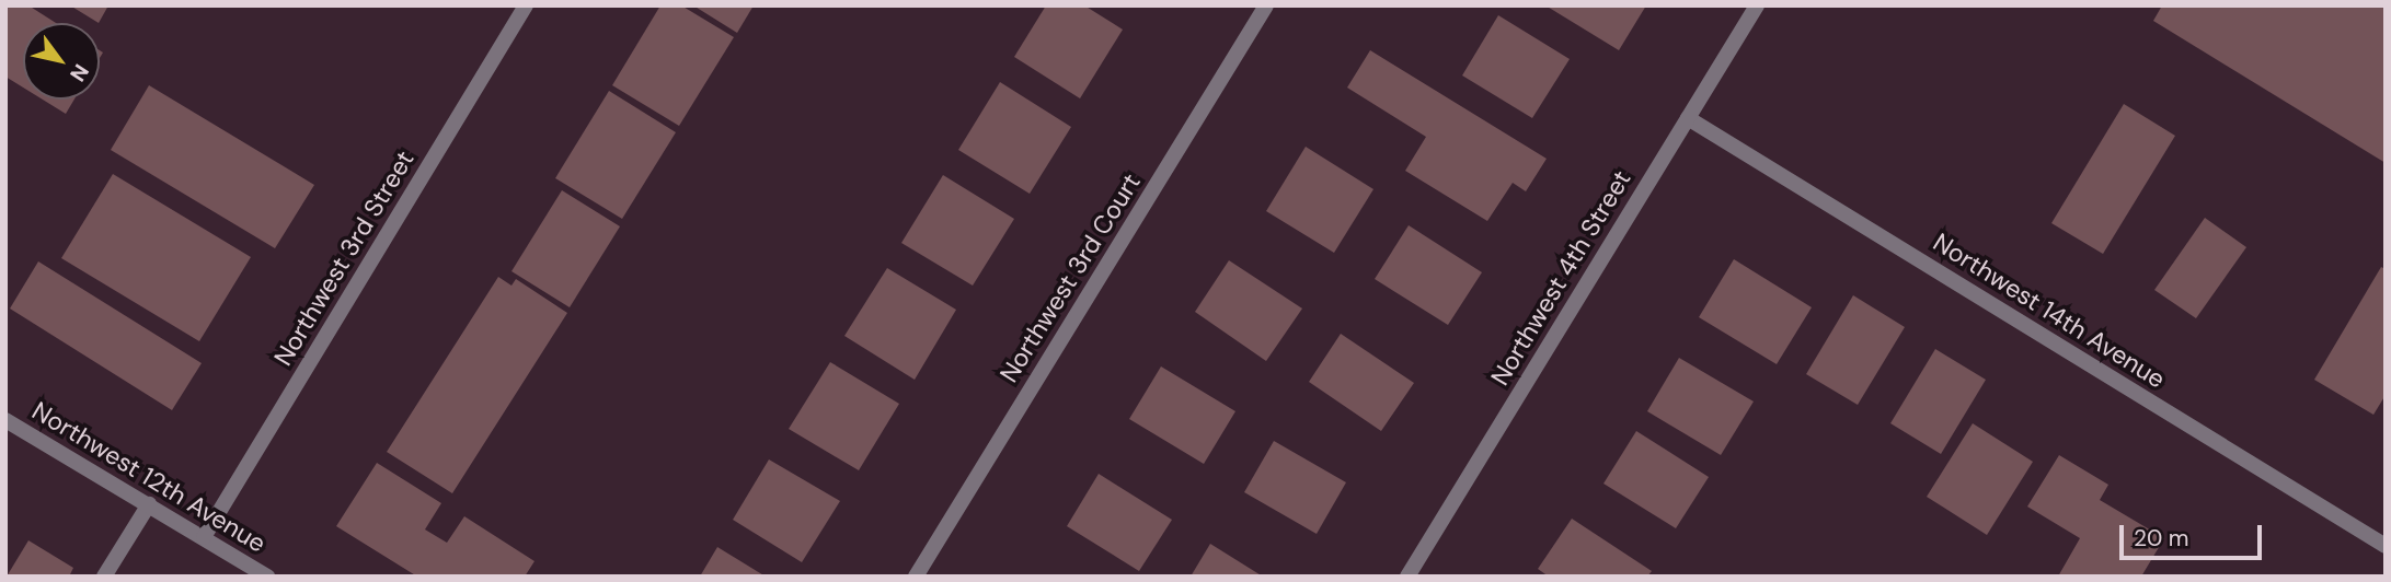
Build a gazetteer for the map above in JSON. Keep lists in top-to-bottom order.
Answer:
{
  "streets": {
    "street": [
      "Northwest 3rd Street",
      "Northwest 3rd Court",
      "Northwest 4th Street",
      "Northwest 14th Avenue",
      "Northwest 12th Avenue"
    ]
  },
  "crossings": [
    ["Northwest 3rd Street", "Northwest 12th Avenue"],
    ["Northwest 4th Street", "Northwest 14th Avenue"]
  ],
  "scale_bar": "20 m",
  "north": "bottom right"
}
